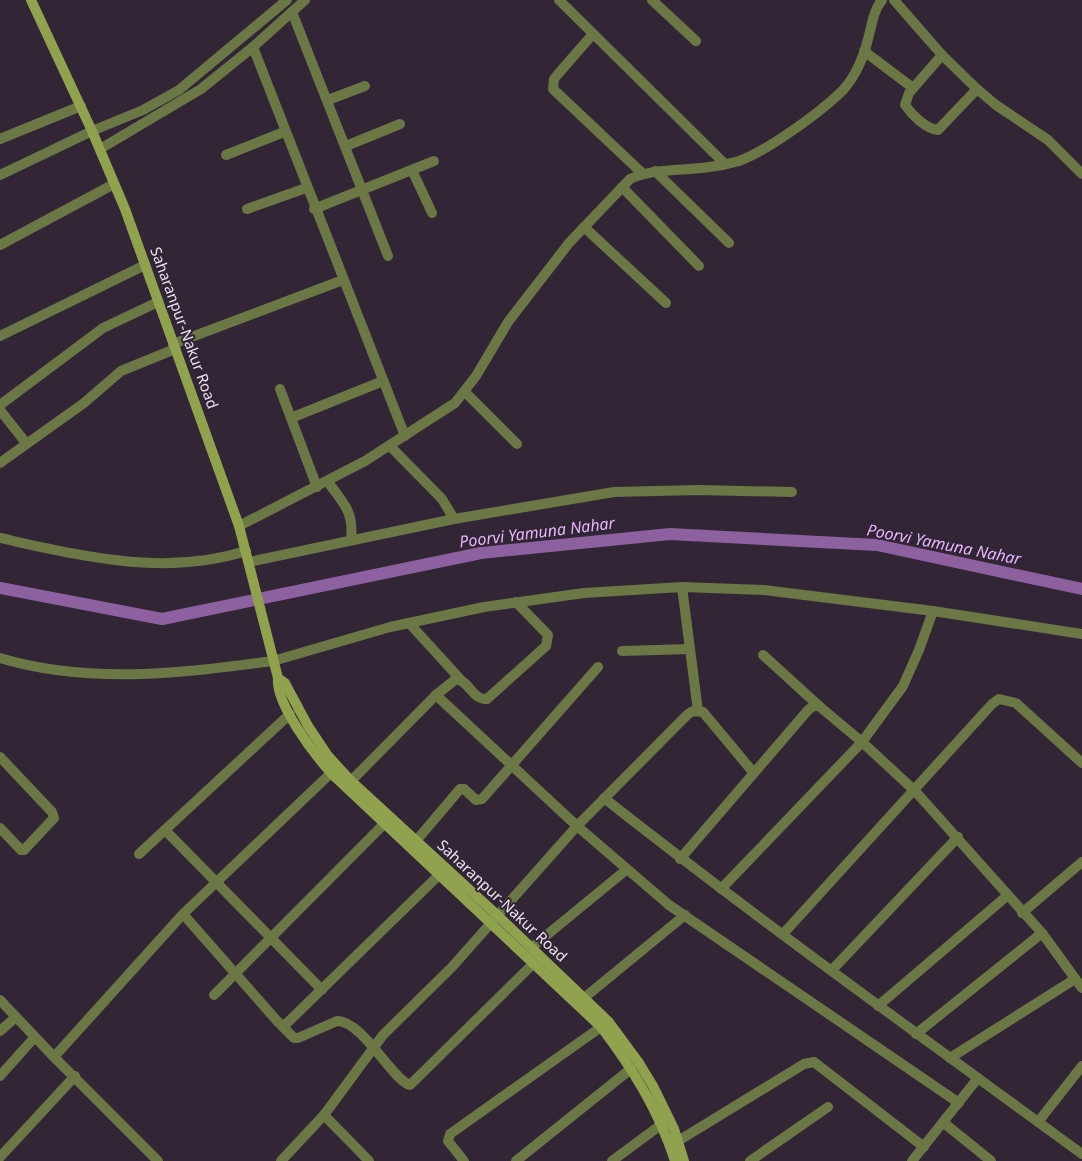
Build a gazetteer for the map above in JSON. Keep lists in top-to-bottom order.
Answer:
{
  "streets": {
    "main road": ["Saharanpur-Nakur Road"]
  },
  "water": ["Poorvi Yamuna Nahar"]
}
